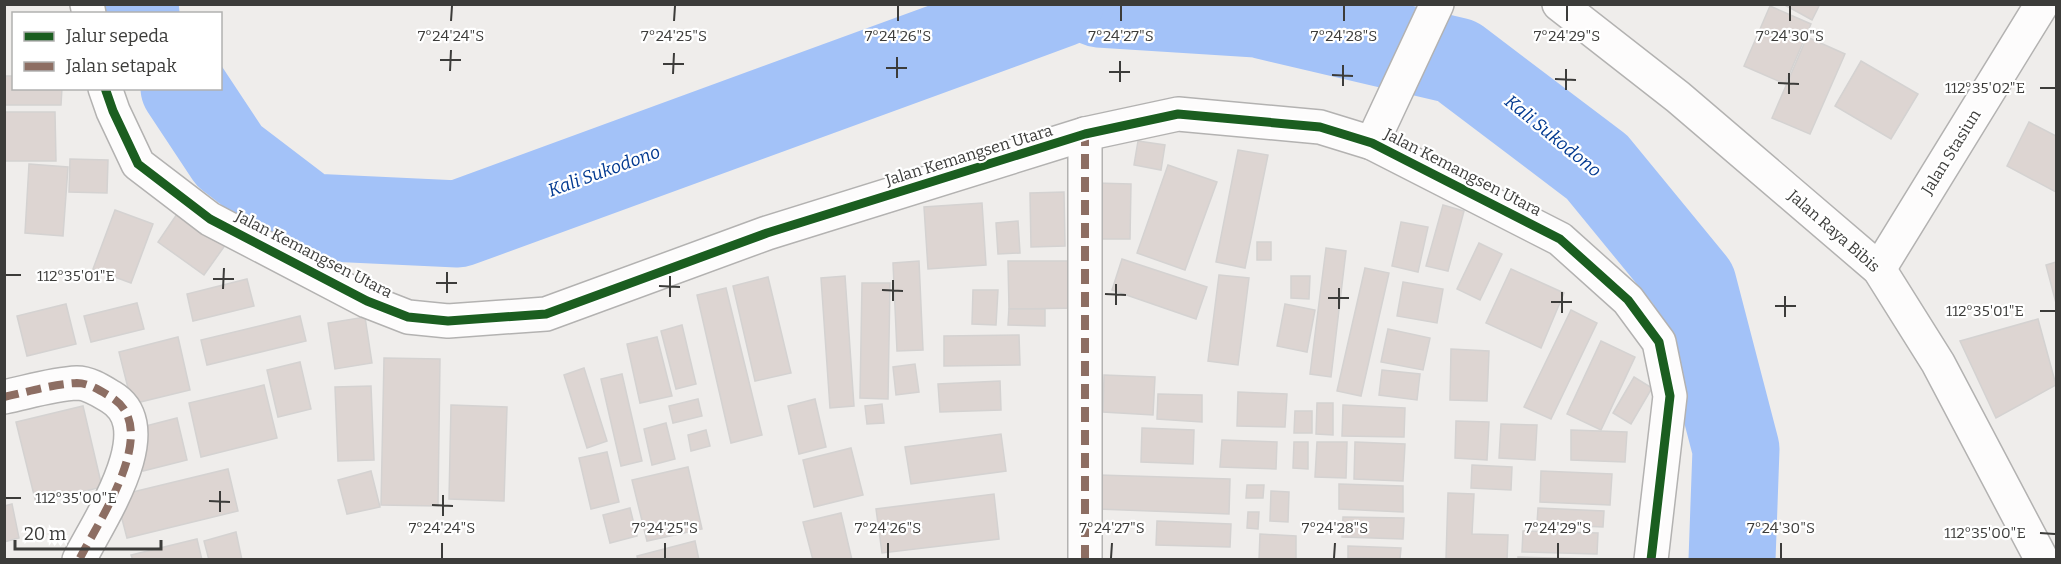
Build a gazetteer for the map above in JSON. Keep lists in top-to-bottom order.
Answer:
{
  "streets": {
    "street": ["Jalan Stasiun", "Jalan Kemangsen Utara", "Jalan Raya Bibis"]
  },
  "crossings": [
    ["Jalan Stasiun", "Jalan Raya Bibis"]
  ],
  "water": ["Kali Sukodono"],
  "legend": ["Jalur sepeda", "Jalan setapak"],
  "scale_bar": "20 m",
  "coordinates": [
    "7°24'24\"S",
    "7°24'25\"S",
    "7°24'26\"S",
    "7°24'27\"S",
    "7°24'28\"S",
    "7°24'29\"S",
    "7°24'30\"S",
    "112°35'02\"E",
    "112°35'01\"E",
    "112°35'00\"E"
  ]
}
